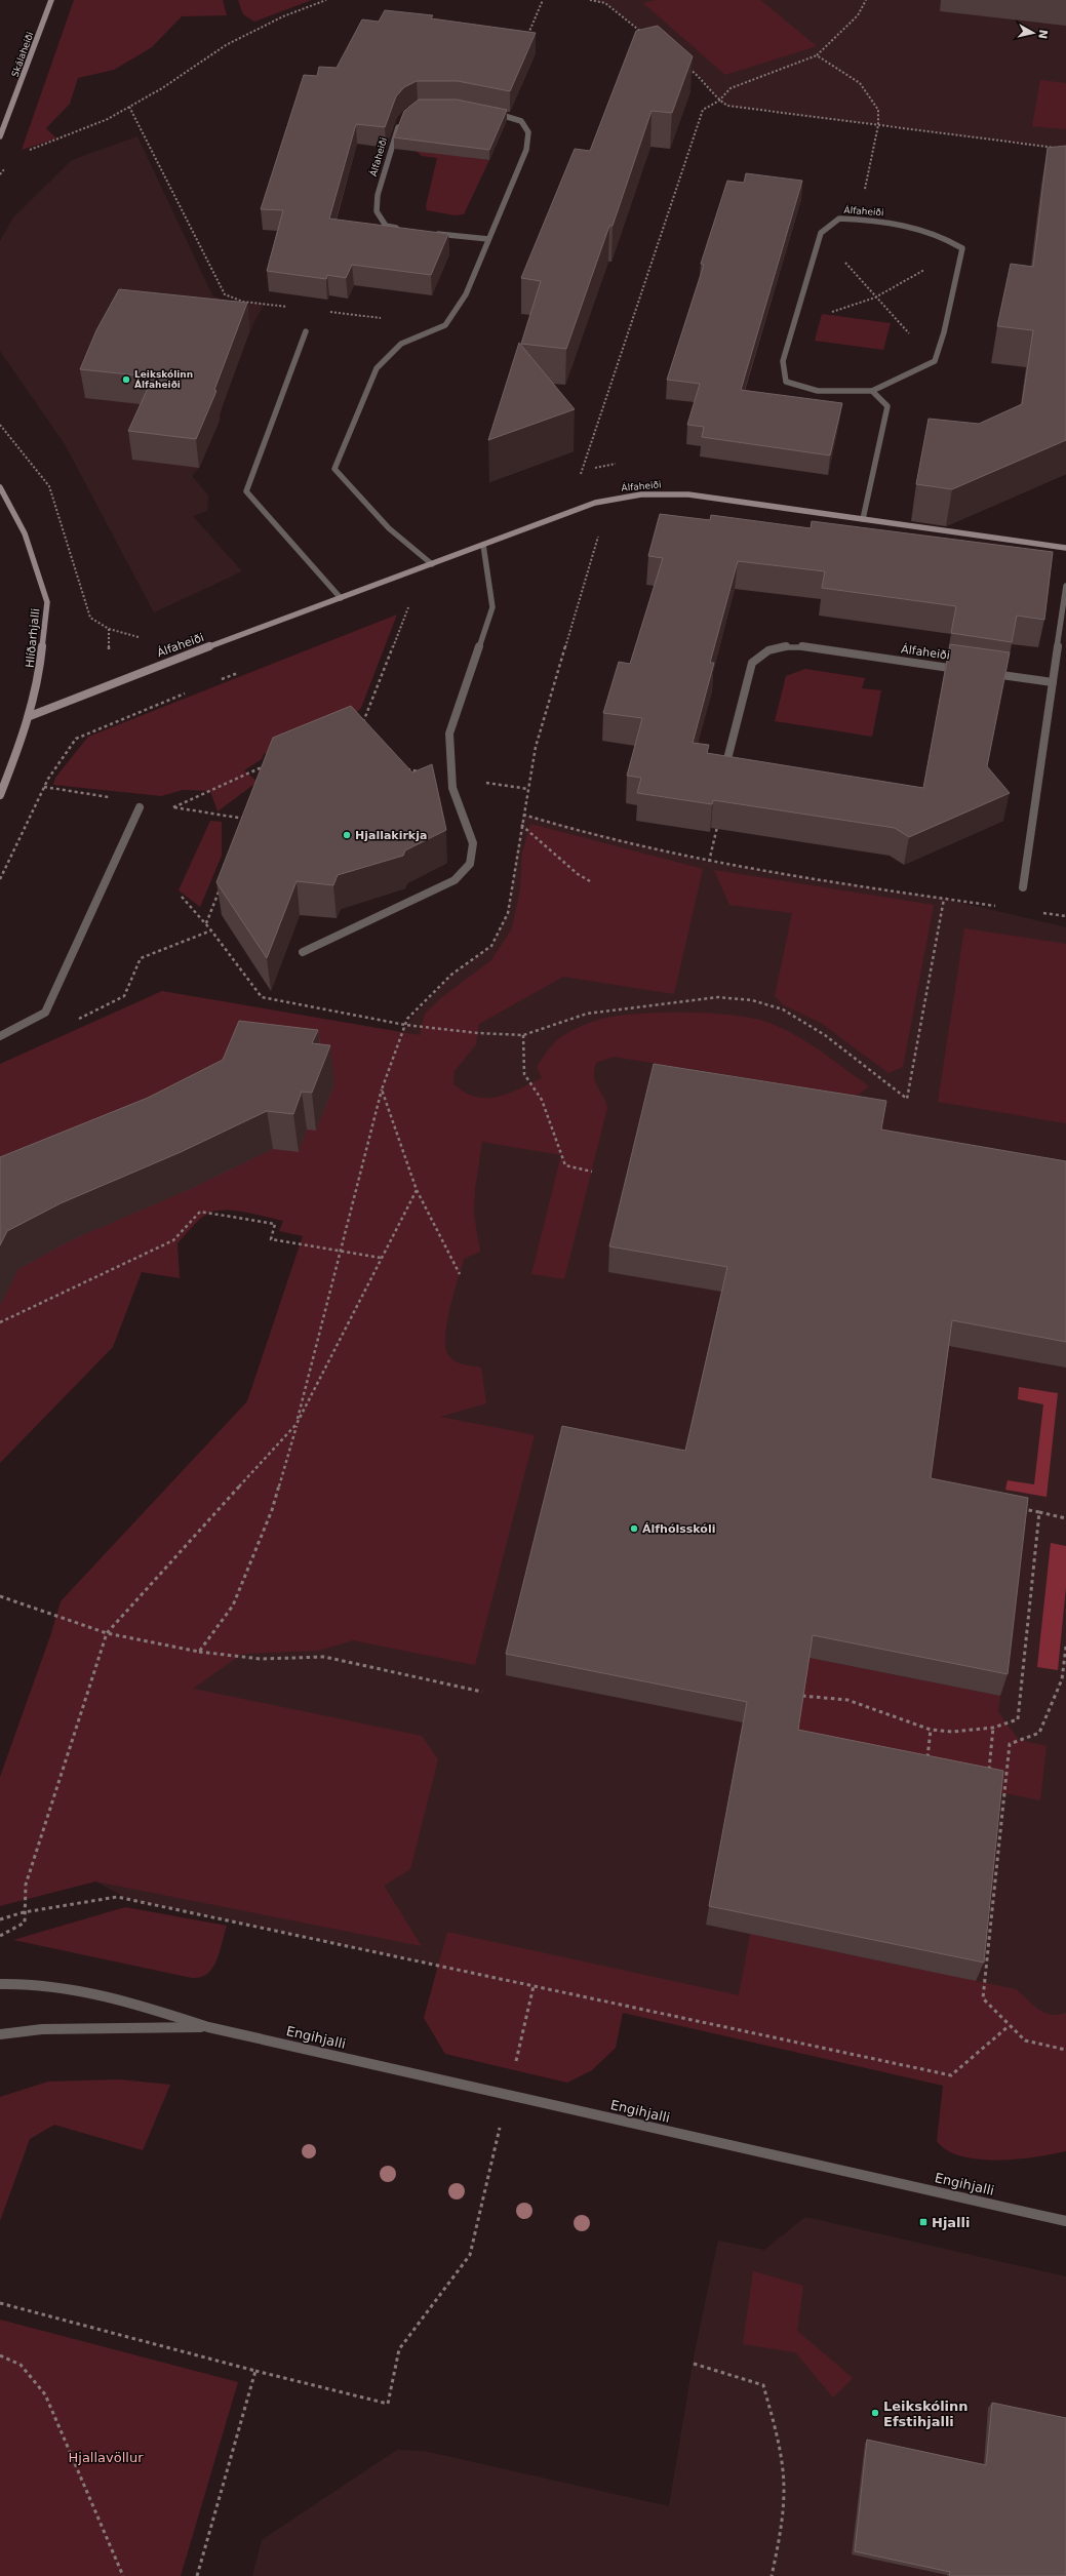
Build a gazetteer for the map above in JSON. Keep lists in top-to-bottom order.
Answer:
{
  "streets": {
    "street": [
      "Skálaheiði",
      "Álfaheiði",
      "Hlíðarhjalli",
      "Engihjalli"
    ]
  },
  "crossings": [
    ["Álfaheiði", "Hlíðarhjalli"]
  ],
  "parks": ["Hjallavöllur"],
  "places": {
    "other": [
      "Leikskólinn Álfaheiði",
      "Hjallakirkja",
      "Álfhólsskóli",
      "Leikskólinn Efstihjalli"
    ],
    "transit": ["Hjalli"]
  },
  "north": "right"
}
